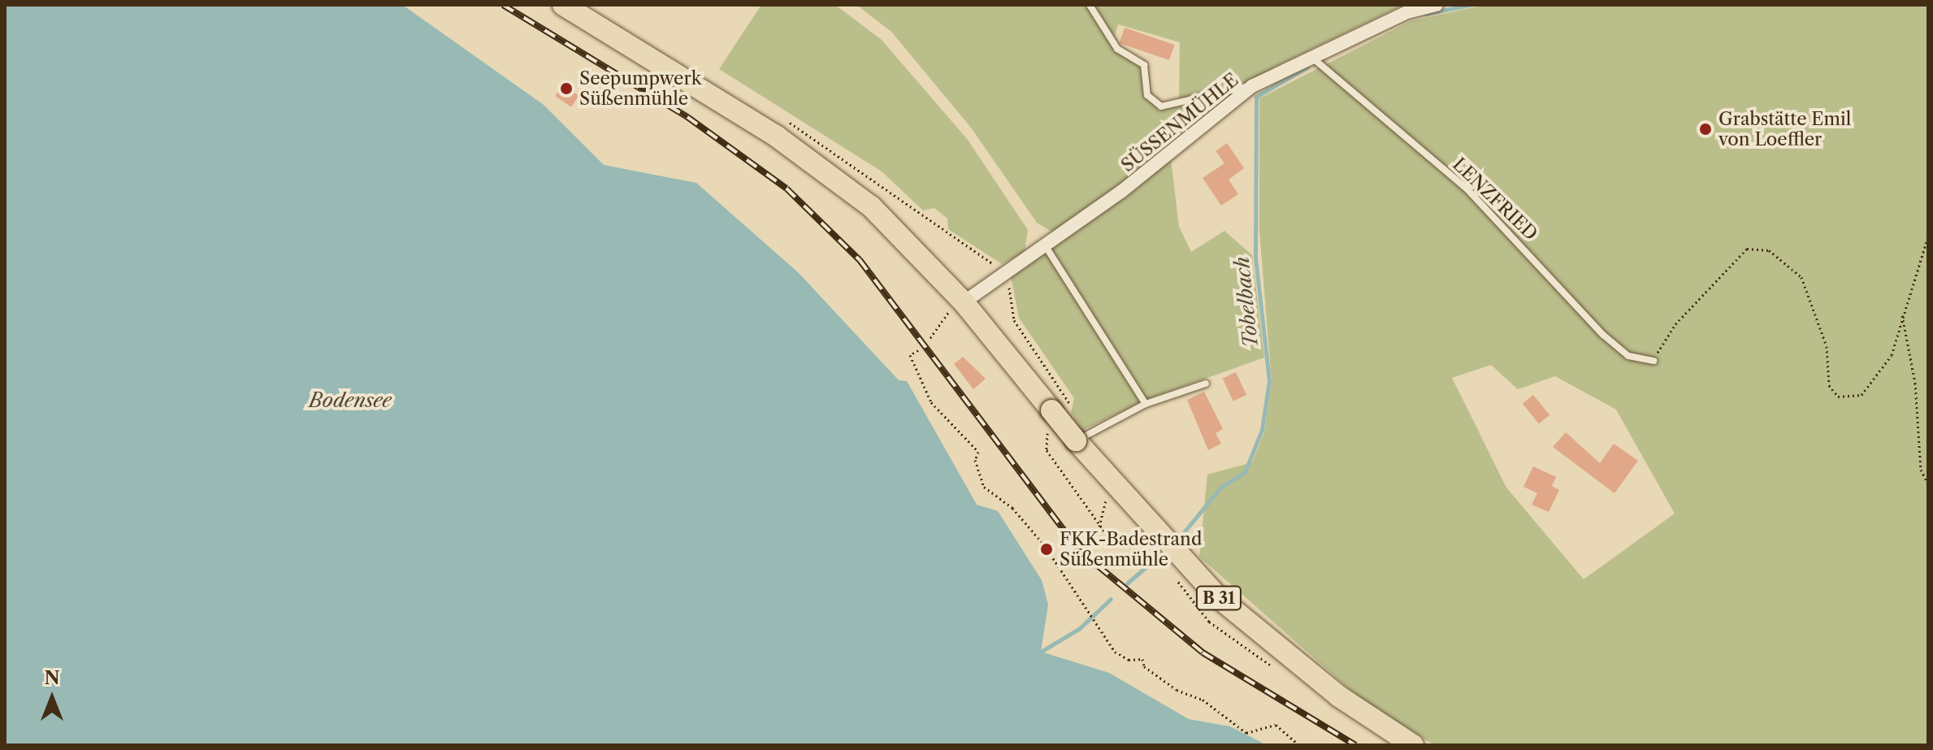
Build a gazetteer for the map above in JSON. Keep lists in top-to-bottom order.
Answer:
{
  "streets": {
    "main road": ["B 31"],
    "street": ["SÜSSENMÜHLE"],
    "lane": ["LENZFRIED"]
  },
  "crossings": [
    ["SÜSSENMÜHLE", "LENZFRIED"],
    ["SÜSSENMÜHLE", "B 31"]
  ],
  "water": ["Tobelbach", "Bodensee"],
  "places": ["Seepumpwerk Süßenmühle", "Grabstätte Emil von Loeffler", "FKK-Badestrand Süßenmühle"],
  "north": "top"
}
